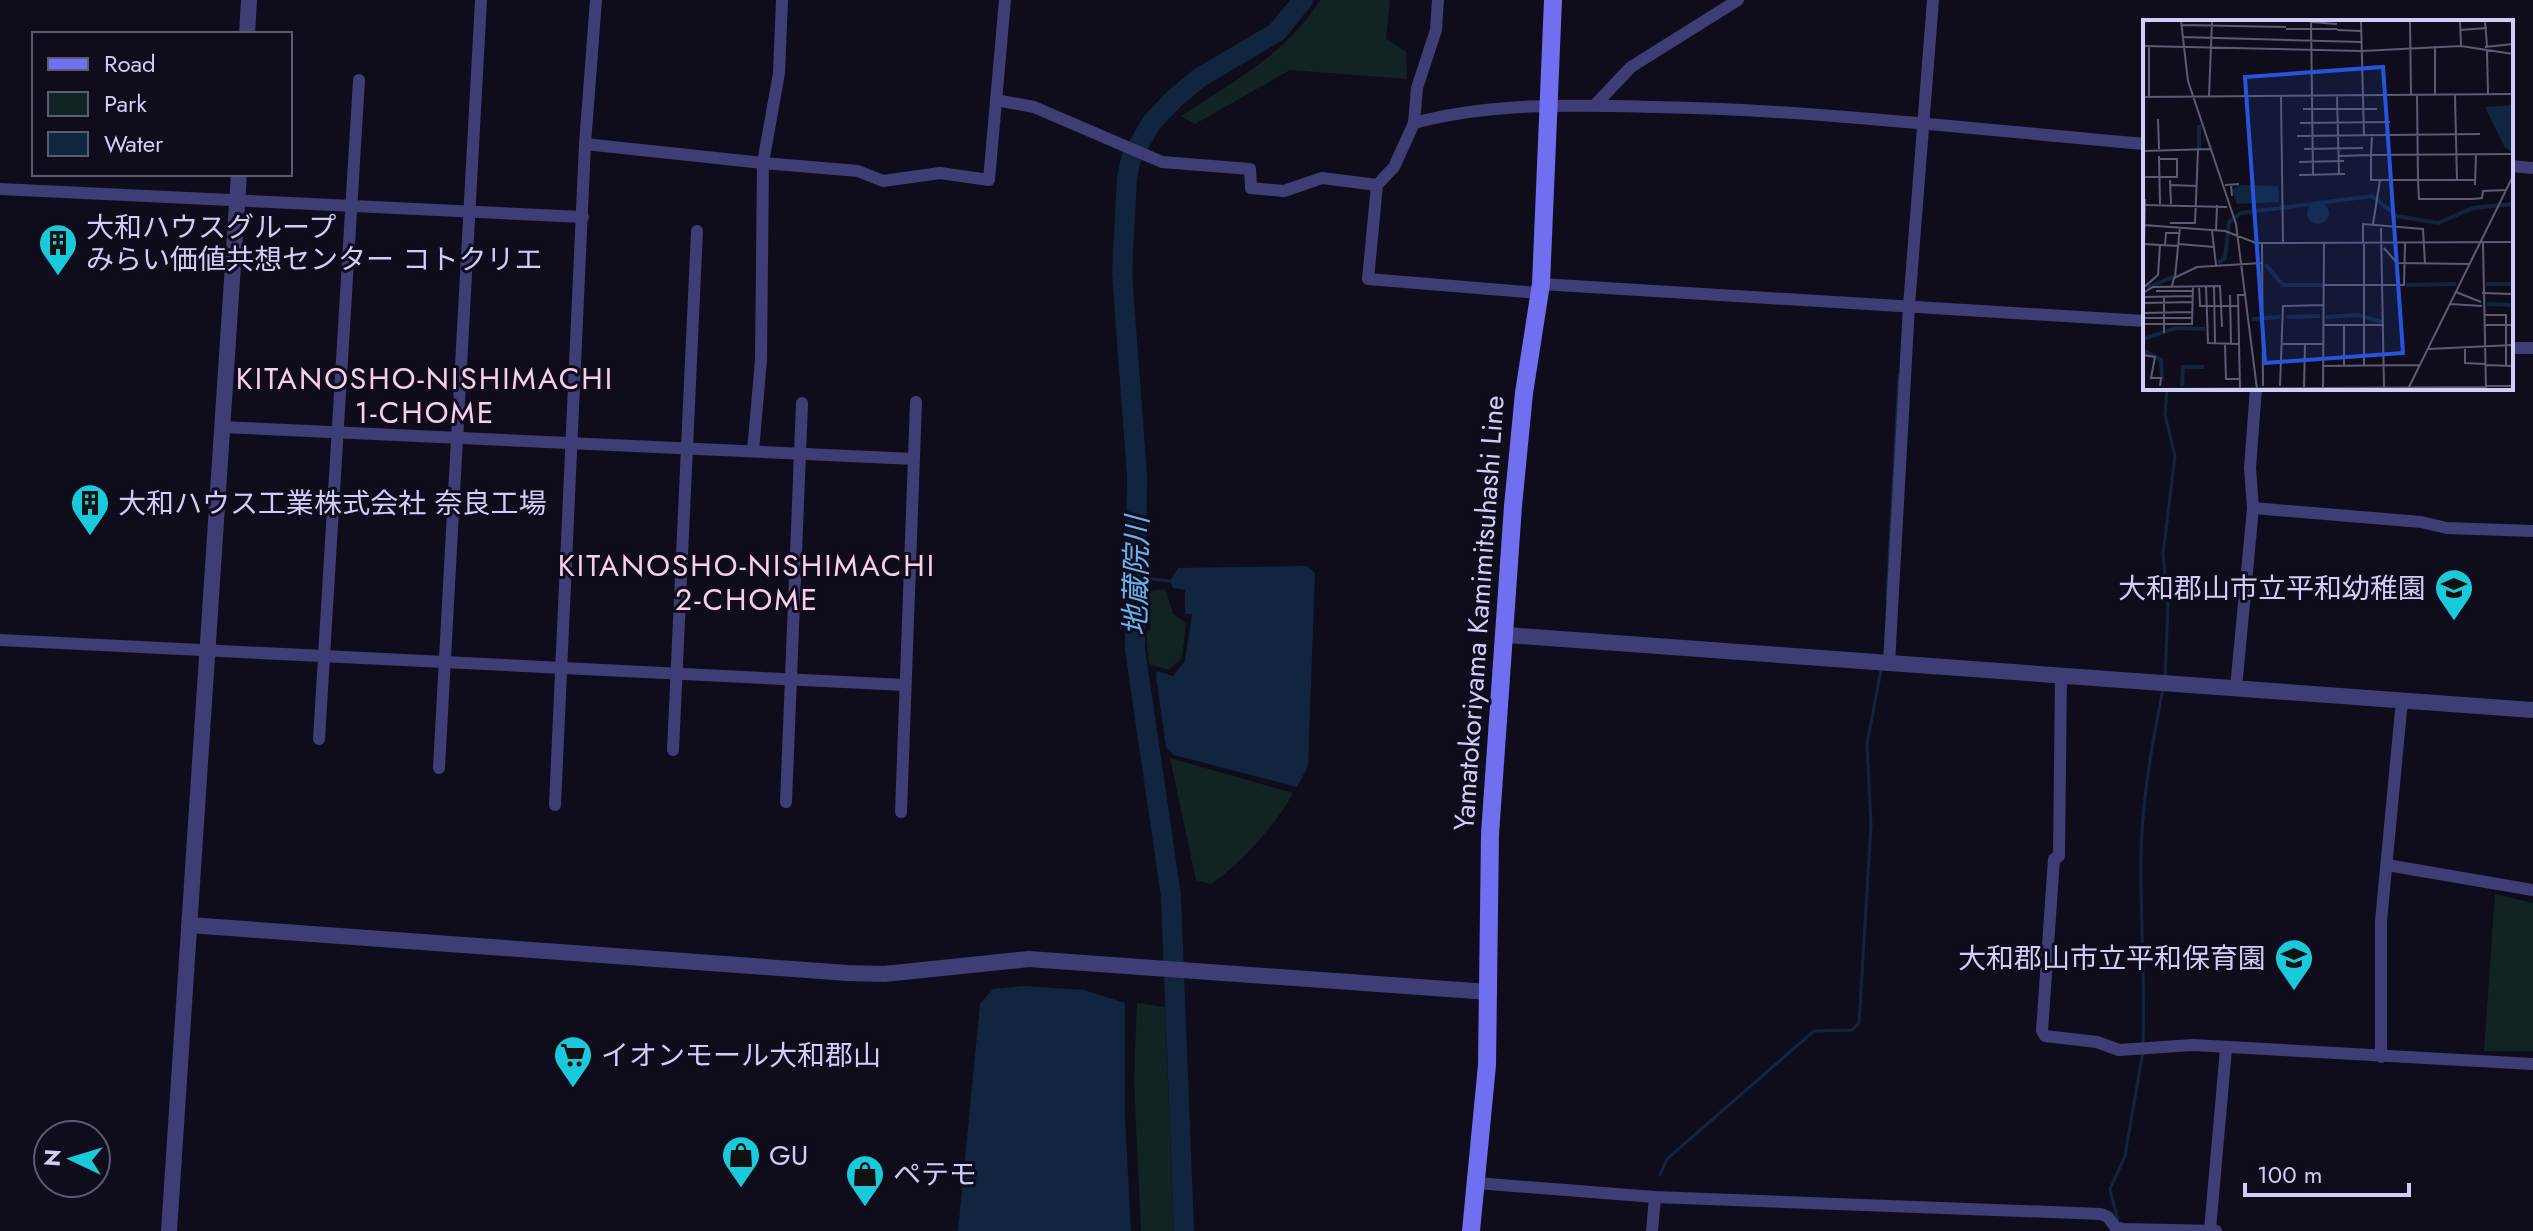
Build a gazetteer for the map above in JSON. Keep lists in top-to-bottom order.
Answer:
{
  "streets": {
    "main road": ["Yamatokoriyama Kamimitsuhashi Line"]
  },
  "districts": ["KITANOSHO-NISHIMACHI 1-CHOME", "KITANOSHO-NISHIMACHI 2-CHOME"],
  "water": ["地蔵院川"],
  "places": {
    "building": ["大和ハウスグループ みらい価値共想センター コトクリエ", "大和ハウス工業株式会社 奈良工場"],
    "school or university": ["大和郡山市立平和幼稚園", "大和郡山市立平和保育園"],
    "supermarket": ["イオンモール大和郡山"],
    "shop": ["GU", "ペテモ"]
  },
  "legend": ["Road", "Park", "Water"],
  "scale_bar": "100 m",
  "north": "left"
}
